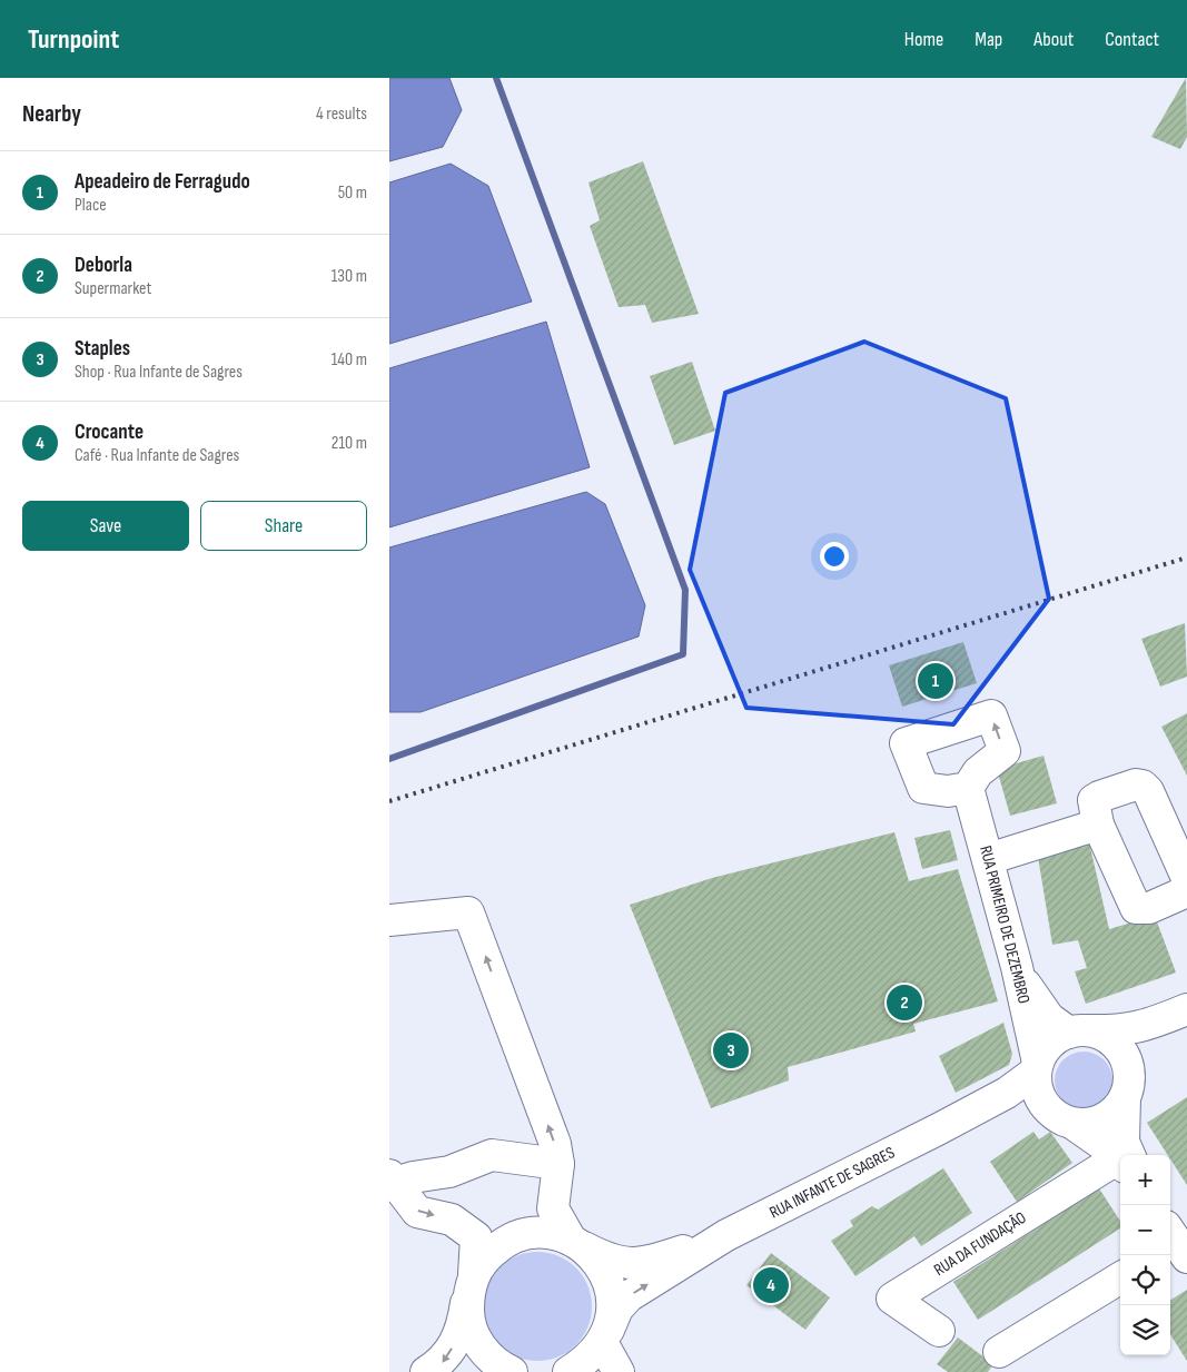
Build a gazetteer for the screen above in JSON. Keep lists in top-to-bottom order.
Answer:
{
  "streets": {
    "main road": ["RUA PRIMEIRO DE DEZEMBRO", "RUA INFANTE DE SAGRES", "RUA DA FUNDAÇÃO"]
  },
  "page": {
    "header": "Turnpoint",
    "nav": [
      "Home",
      "Map",
      "About",
      "Contact"
    ],
    "heading": ["Nearby", "4 results"],
    "list": [
      {
        "mark": "1",
        "name": "Apeadeiro de Ferragudo",
        "note": "Place",
        "value": "50 m"
      },
      {
        "mark": "2",
        "name": "Deborla",
        "note": "Supermarket",
        "value": "130 m"
      },
      {
        "mark": "3",
        "name": "Staples",
        "note": "Shop · Rua Infante de Sagres",
        "value": "140 m"
      },
      {
        "mark": "4",
        "name": "Crocante",
        "note": "Café · Rua Infante de Sagres",
        "value": "210 m"
      }
    ],
    "buttons": ["Save", "Share"],
    "pins": [
      "1",
      "2",
      "3",
      "4"
    ],
    "map_buttons": ["+", "−"]
  }
}
